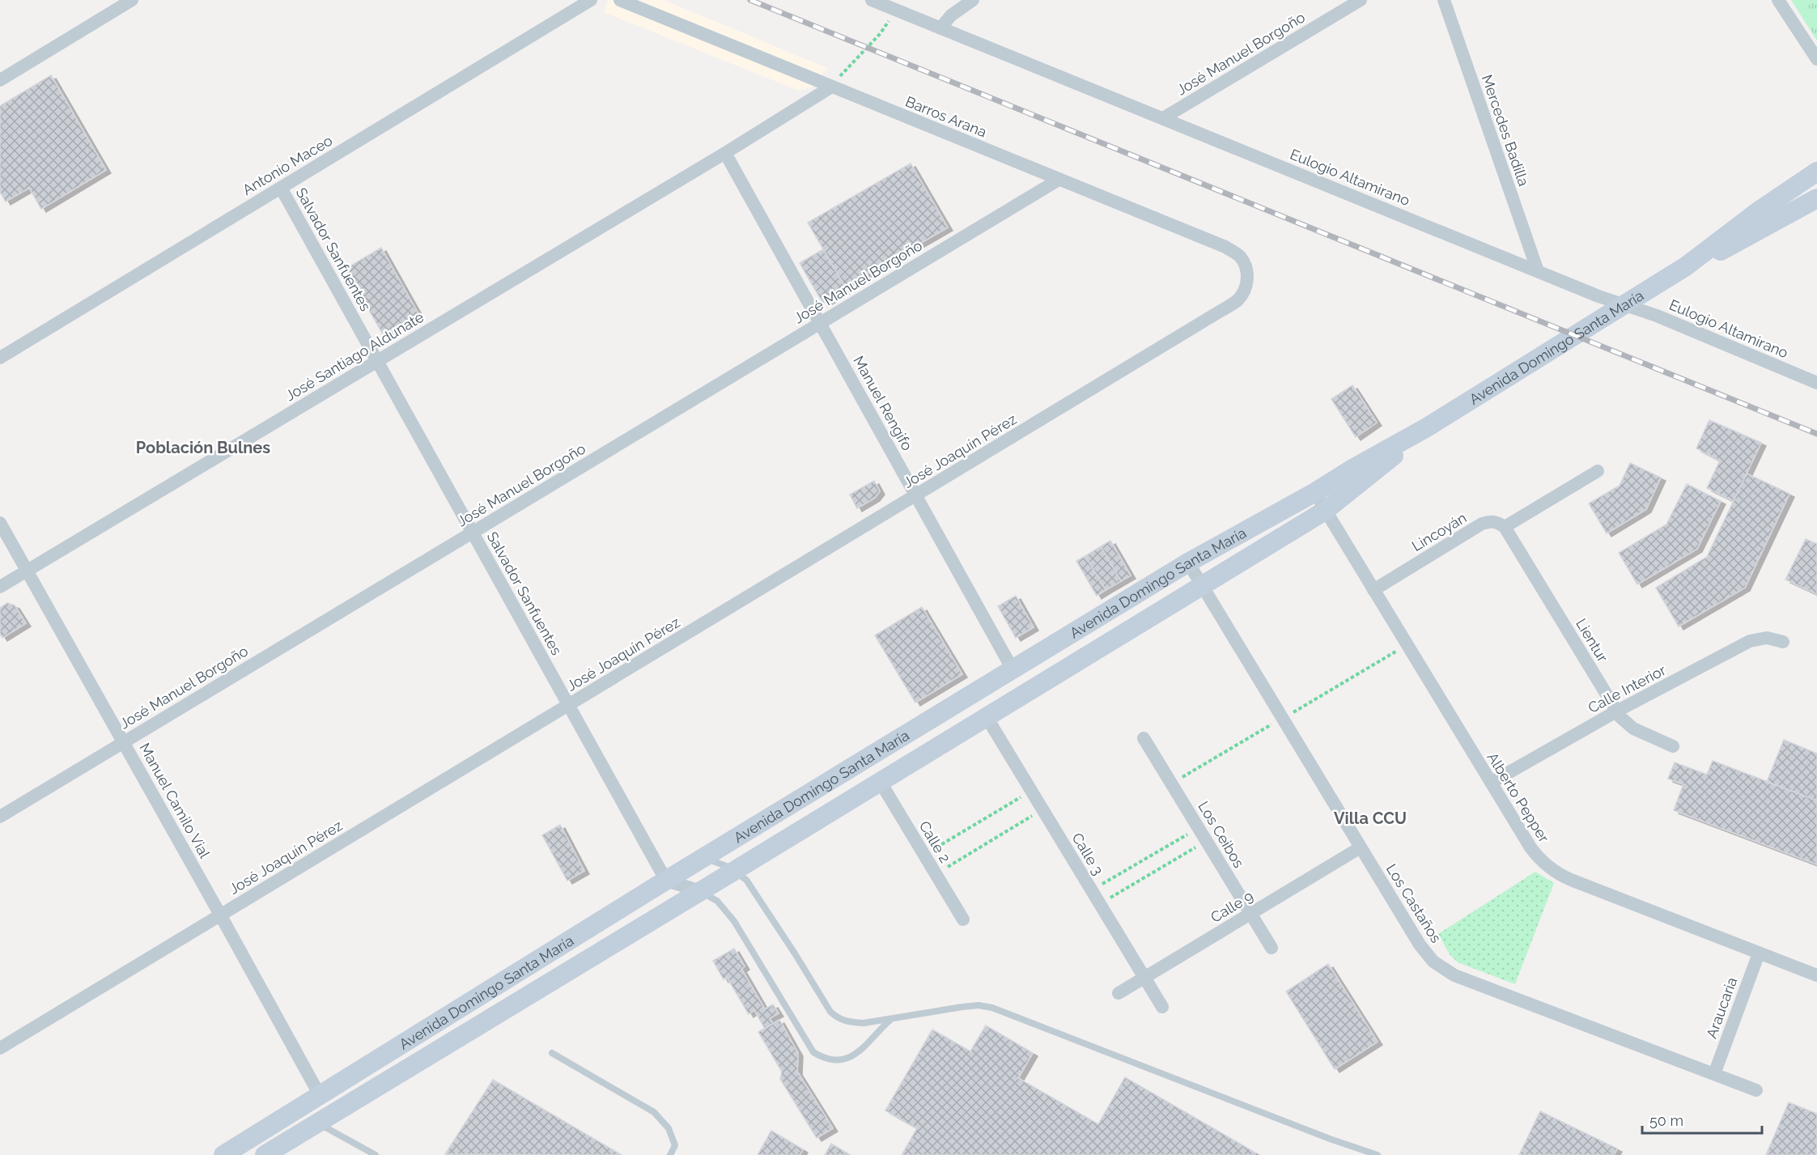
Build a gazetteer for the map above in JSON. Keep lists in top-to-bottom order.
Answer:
{
  "streets": {
    "main road": ["Avenida Domingo Santa María"],
    "street": [
      "José Manuel Borgoño",
      "Barros Arana",
      "Mercedes Badilla",
      "Antonio Maceo",
      "Eulogio Altamirano",
      "Salvador Sanfuentes",
      "José Santiago Aldunate",
      "Manuel Rengifo",
      "José Joaquín Pérez",
      "Lincoyán",
      "Lientur",
      "Calle Interior",
      "Alberto Pepper",
      "Manuel Camilo Vial",
      "Los Ceibos",
      "Calle 2",
      "Calle 3",
      "Los Castaños",
      "Calle 9",
      "Araucaria"
    ]
  },
  "crossings": [
    ["José Manuel Borgoño", "Barros Arana"],
    ["José Manuel Borgoño", "Eulogio Altamirano"],
    ["José Manuel Borgoño", "Salvador Sanfuentes"],
    ["José Manuel Borgoño", "Manuel Rengifo"],
    ["José Manuel Borgoño", "Manuel Camilo Vial"],
    ["Barros Arana", "José Santiago Aldunate"],
    ["Barros Arana", "José Joaquín Pérez"],
    ["Mercedes Badilla", "Eulogio Altamirano"],
    ["Antonio Maceo", "Salvador Sanfuentes"],
    ["Eulogio Altamirano", "Avenida Domingo Santa María"],
    ["Salvador Sanfuentes", "Avenida Domingo Santa María"],
    ["Salvador Sanfuentes", "José Santiago Aldunate"],
    ["Salvador Sanfuentes", "José Joaquín Pérez"],
    ["Avenida Domingo Santa María", "Manuel Rengifo"],
    ["Avenida Domingo Santa María", "Alberto Pepper"],
    ["Avenida Domingo Santa María", "Manuel Camilo Vial"],
    ["Avenida Domingo Santa María", "Calle 2"],
    ["Avenida Domingo Santa María", "Calle 3"],
    ["Avenida Domingo Santa María", "Los Castaños"],
    ["José Santiago Aldunate", "Manuel Rengifo"],
    ["José Santiago Aldunate", "Manuel Camilo Vial"],
    ["Manuel Rengifo", "José Joaquín Pérez"],
    ["José Joaquín Pérez", "Manuel Camilo Vial"],
    ["Lincoyán", "Lientur"],
    ["Lincoyán", "Alberto Pepper"],
    ["Lientur", "Calle Interior"],
    ["Calle Interior", "Alberto Pepper"],
    ["Alberto Pepper", "Araucaria"],
    ["Los Ceibos", "Calle 9"],
    ["Calle 3", "Calle 9"],
    ["Los Castaños", "Calle 9"],
    ["Los Castaños", "Araucaria"]
  ],
  "districts": ["Población Bulnes", "Villa CCU"],
  "scale_bar": "50 m"
}
